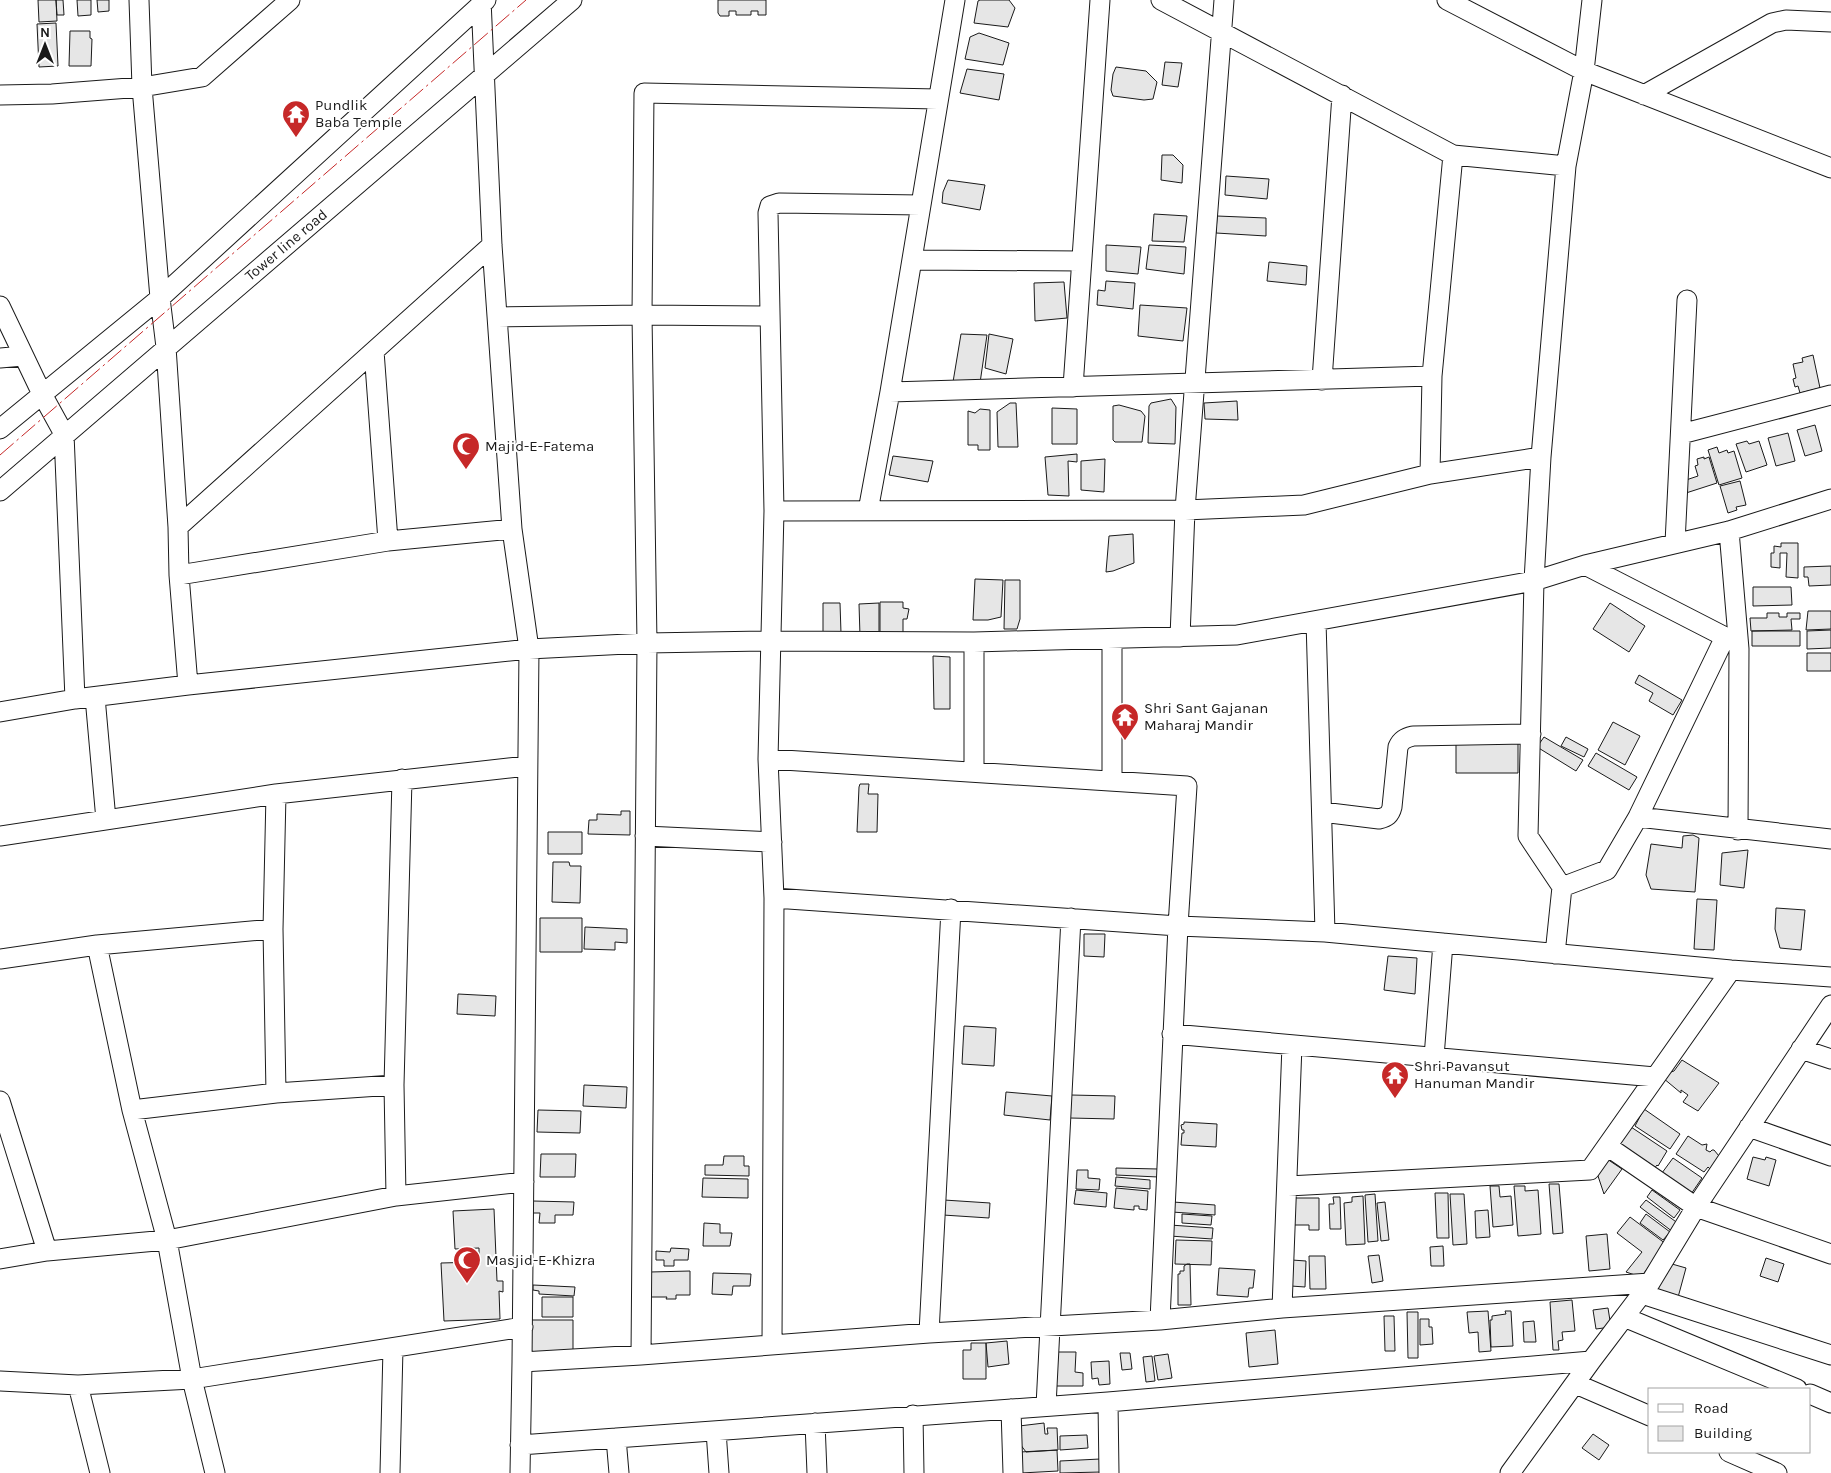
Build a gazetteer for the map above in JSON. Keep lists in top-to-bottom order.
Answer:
{
  "streets": {
    "street": ["Tower line road"]
  },
  "places": {
    "temple": ["Pundlik Baba Temple", "Shri Sant Gajanan Maharaj Mandir", "Shri Pavansut Hanuman Mandir"],
    "mosque": ["Majid-E-Fatema", "Masjid-E-Khizra"]
  },
  "legend": ["Road", "Building"],
  "north": "top"
}
